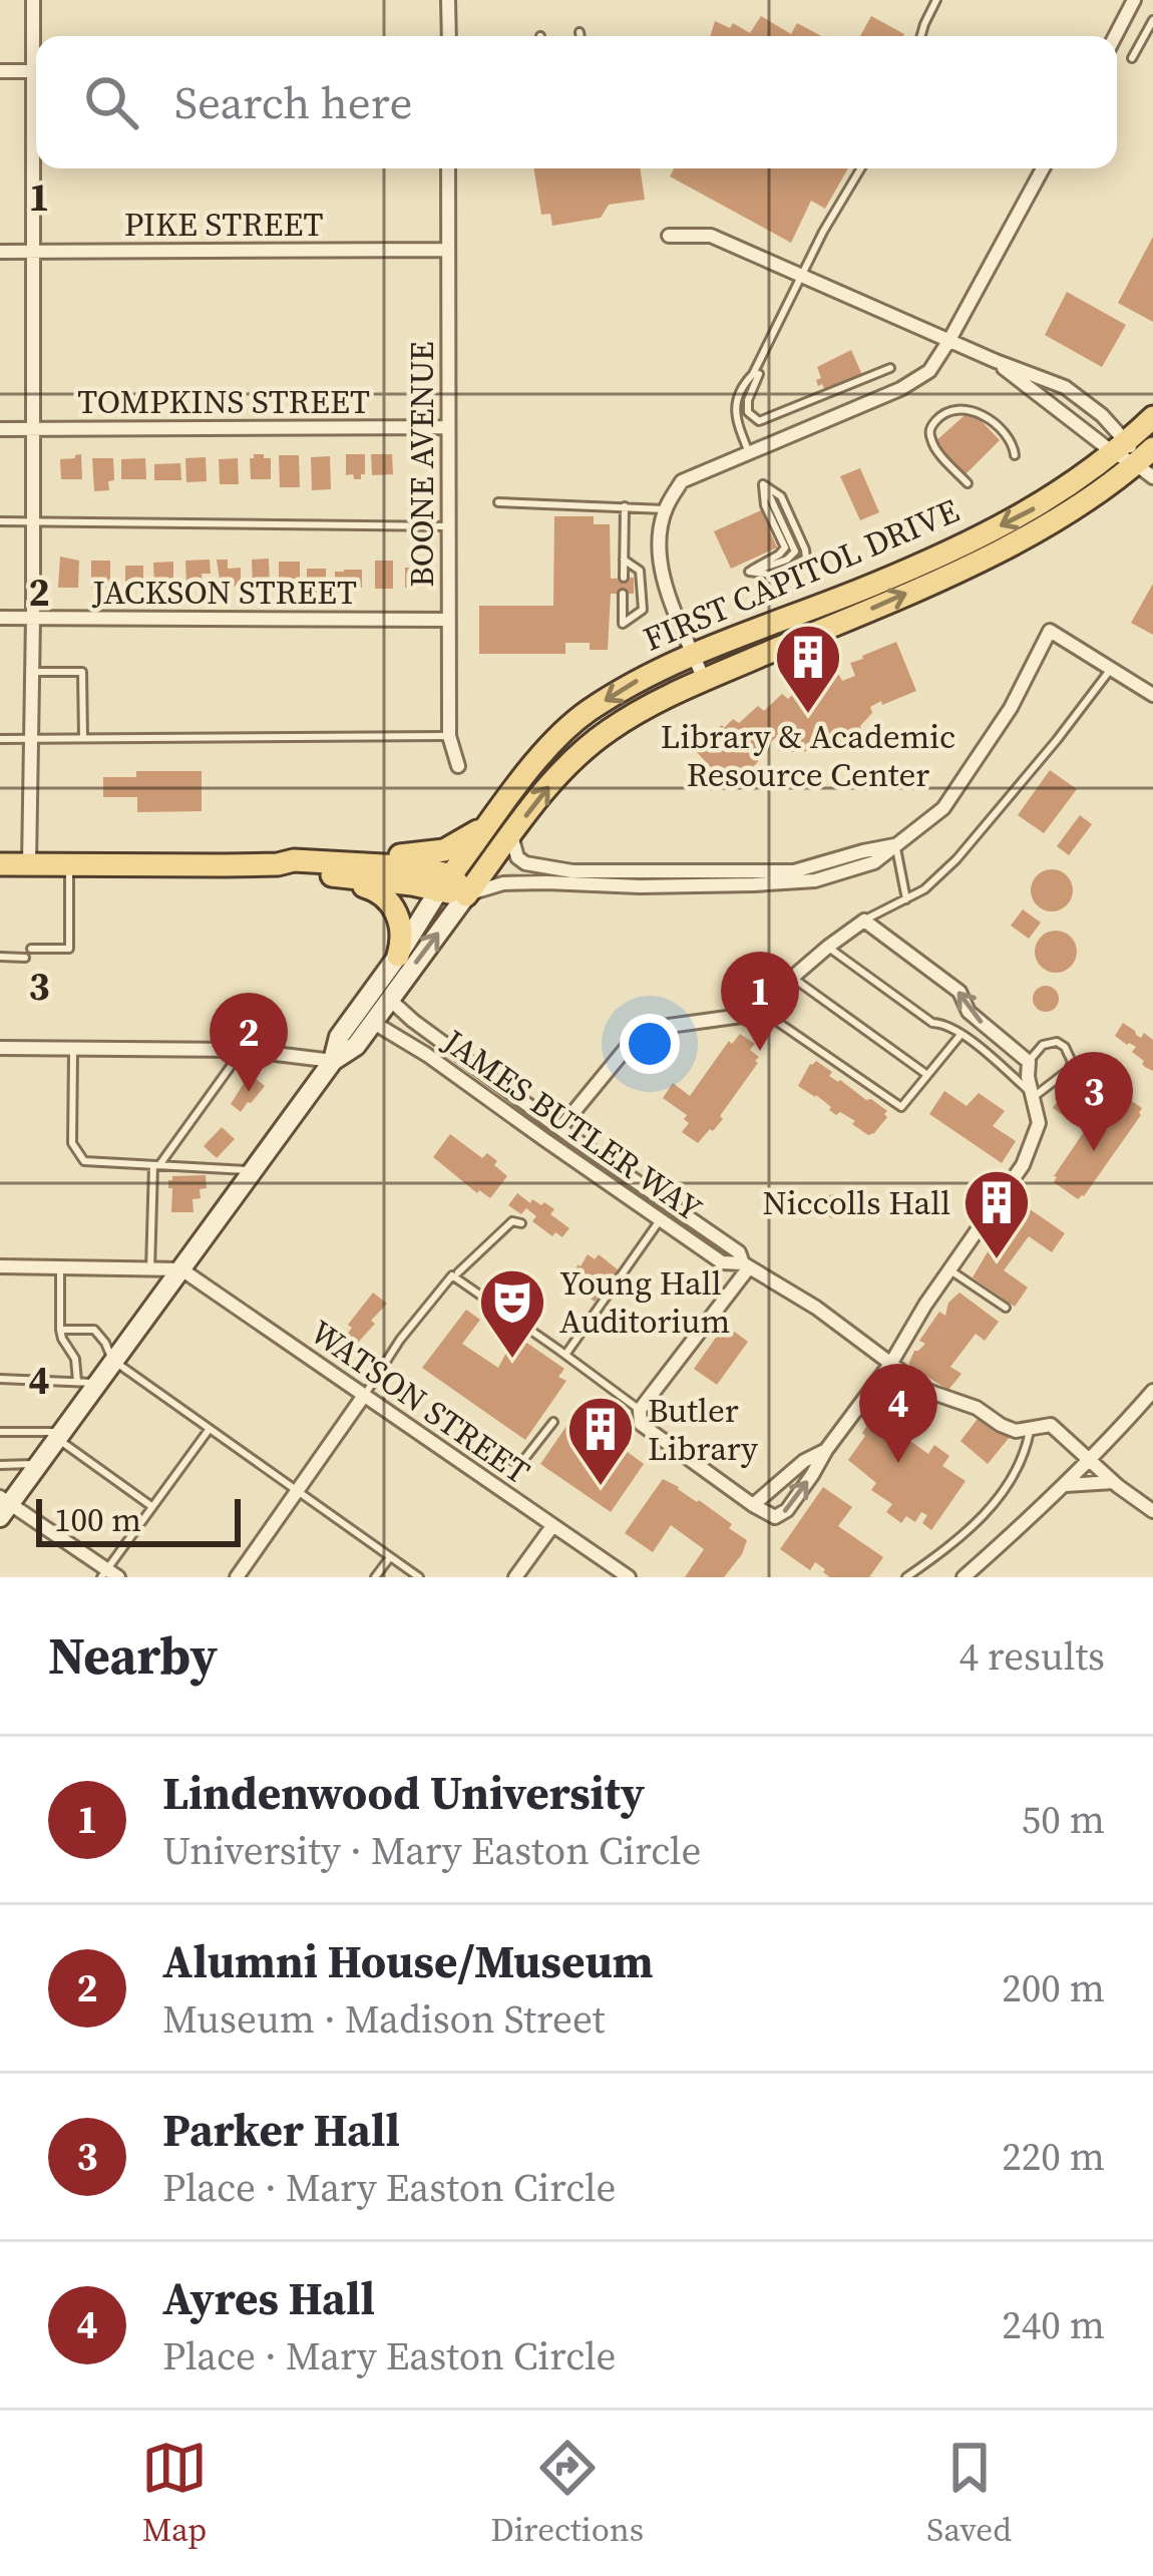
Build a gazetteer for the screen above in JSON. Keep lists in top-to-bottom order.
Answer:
{
  "streets": {
    "main road": ["FIRST CAPITOL DRIVE"],
    "street": [
      "PIKE STREET",
      "TOMPKINS STREET",
      "BOONE AVENUE",
      "JACKSON STREET",
      "JAMES BUTLER WAY",
      "WATSON STREET"
    ]
  },
  "crossings": [
    ["PIKE STREET", "BOONE AVENUE"],
    ["TOMPKINS STREET", "BOONE AVENUE"],
    ["BOONE AVENUE", "JACKSON STREET"]
  ],
  "places": {
    "building": ["Library & Academic Resource Center", "Niccolls Hall", "Butler Library"],
    "theatre": ["Young Hall Auditorium"]
  },
  "scale_bar": "100 m",
  "page": {
    "search": "Search here",
    "pins": [
      "1",
      "2",
      "3",
      "4"
    ],
    "scale": "100 m",
    "heading": ["Nearby", "4 results"],
    "list": [
      {
        "mark": "1",
        "name": "Lindenwood University",
        "note": "University · Mary Easton Circle",
        "value": "50 m"
      },
      {
        "mark": "2",
        "name": "Alumni House/Museum",
        "note": "Museum · Madison Street",
        "value": "200 m"
      },
      {
        "mark": "3",
        "name": "Parker Hall",
        "note": "Place · Mary Easton Circle",
        "value": "220 m"
      },
      {
        "mark": "4",
        "name": "Ayres Hall",
        "note": "Place · Mary Easton Circle",
        "value": "240 m"
      }
    ],
    "nav": ["Map", "Directions", "Saved"]
  },
  "grid": {
    "rows": [
      "1",
      "2",
      "3",
      "4"
    ]
  }
}
